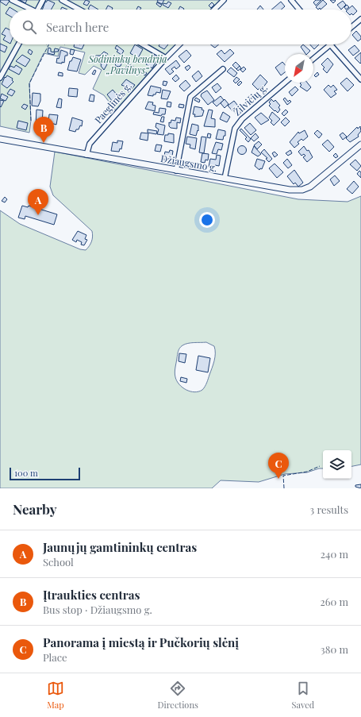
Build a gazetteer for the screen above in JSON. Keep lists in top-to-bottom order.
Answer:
{
  "streets": {
    "street": ["Žilvičių g.", "Paeglinės g.", "Džiaugsmo g."]
  },
  "crossings": [
    ["Žilvičių g.", "Džiaugsmo g."],
    ["Paeglinės g.", "Džiaugsmo g."]
  ],
  "parks": ["Sodininkų bendrija „Pavilnys“"],
  "scale_bar": "100 m",
  "north": "bottom left",
  "page": {
    "search": "Search here",
    "pins": ["B", "A", "C"],
    "scale": "100 m",
    "heading": ["Nearby", "3 results"],
    "list": [
      {
        "mark": "A",
        "name": "Jaunųjų gamtininkų centras",
        "note": "School",
        "value": "240 m"
      },
      {
        "mark": "B",
        "name": "Įtraukties centras",
        "note": "Bus stop · Džiaugsmo g.",
        "value": "260 m"
      },
      {
        "mark": "C",
        "name": "Panorama į miestą ir Pučkorių slėnį",
        "note": "Place",
        "value": "380 m"
      }
    ],
    "nav": ["Map", "Directions", "Saved"]
  }
}
